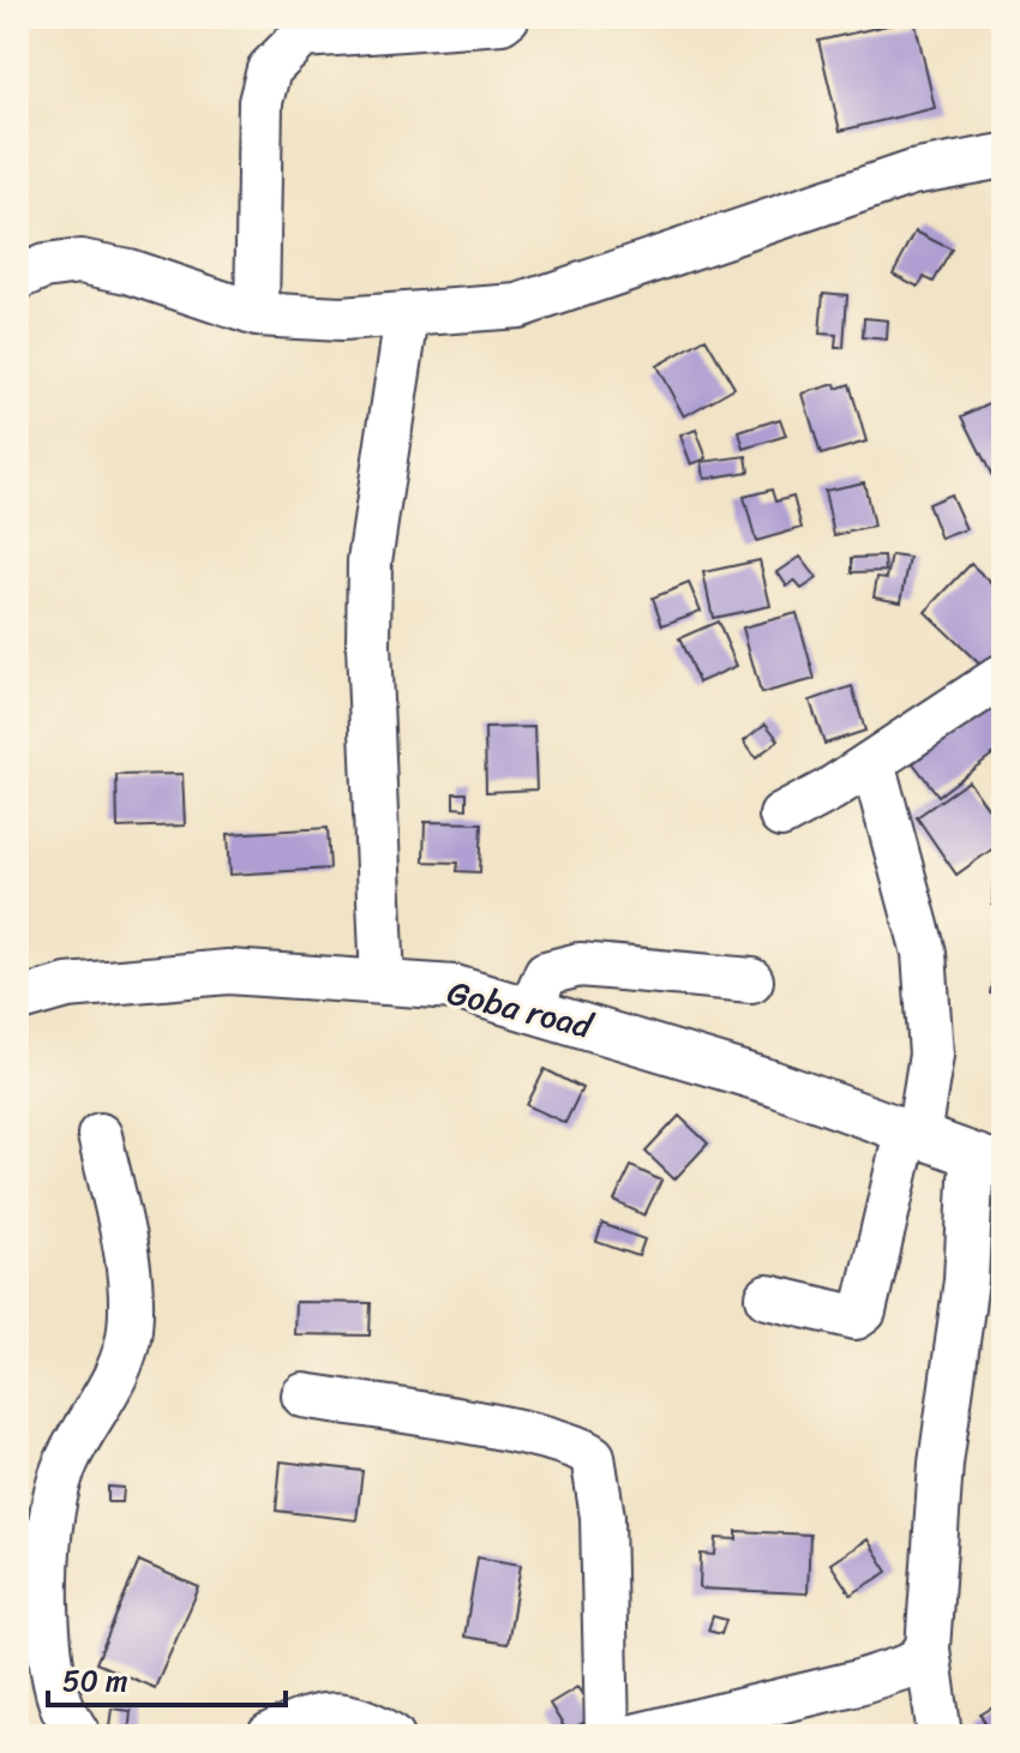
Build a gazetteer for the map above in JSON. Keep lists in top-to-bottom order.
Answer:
{
  "streets": {
    "street": ["Goba road"]
  },
  "scale_bar": "50 m"
}
